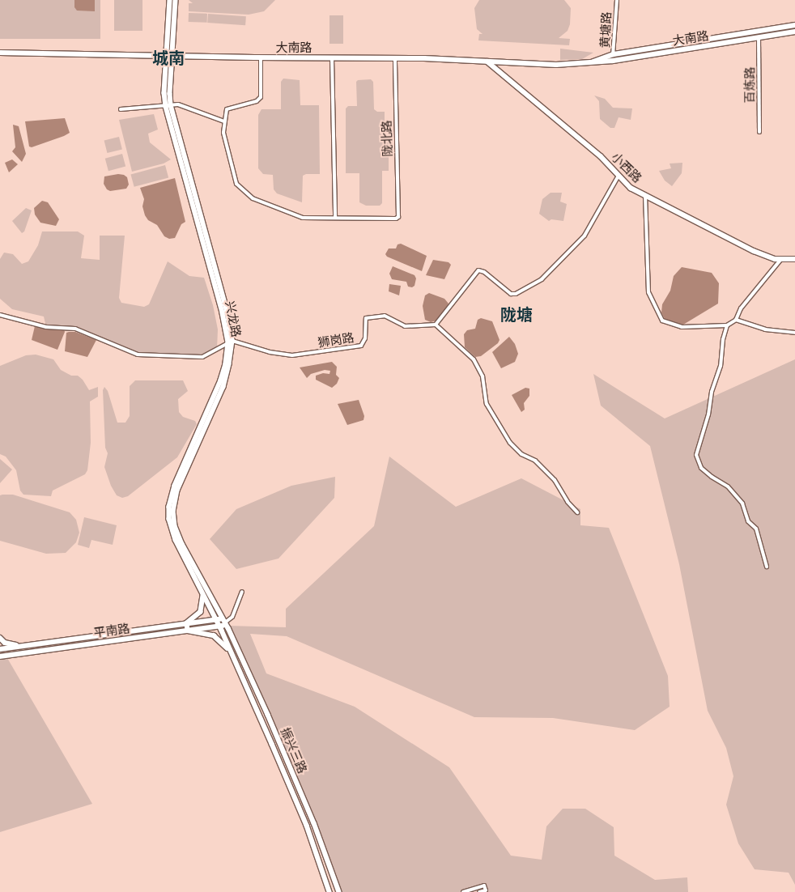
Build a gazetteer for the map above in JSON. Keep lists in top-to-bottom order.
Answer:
{
  "streets": {
    "main road": [
      "大南路",
      "小西路",
      "兴龙路",
      "平南路",
      "振兴三路"
    ],
    "street": [
      "黄塘路",
      "百炼路",
      "陇北路",
      "狮岗路"
    ]
  },
  "crossings": [
    ["黄塘路", "大南路"],
    ["大南路", "百炼路"],
    ["大南路", "陇北路"],
    ["大南路", "小西路"],
    ["大南路", "兴龙路"],
    ["兴龙路", "狮岗路"],
    ["兴龙路", "平南路"],
    ["兴龙路", "振兴三路"],
    ["平南路", "振兴三路"]
  ],
  "districts": ["城南", "陇塘"]
}
